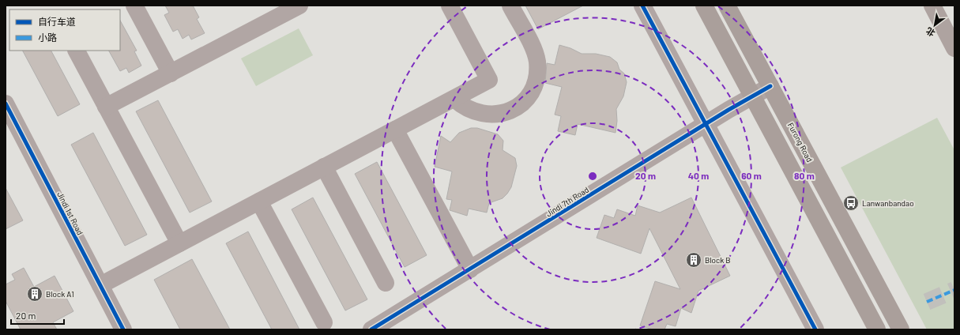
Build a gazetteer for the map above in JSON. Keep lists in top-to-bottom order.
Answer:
{
  "streets": {
    "main road": ["Furong Road"],
    "street": ["Jindi 7th Road", "Jindi 1st Road"]
  },
  "crossings": [
    ["Furong Road", "Jindi 7th Road"]
  ],
  "places": {
    "bus stop": ["Lanwanbandao"],
    "building": ["Block B", "Block A1"]
  },
  "legend": ["自行车道", "小路"],
  "scale_bar": "20 m",
  "north": "bottom left",
  "rings": [
    "20 m",
    "40 m",
    "60 m",
    "80 m"
  ]
}
